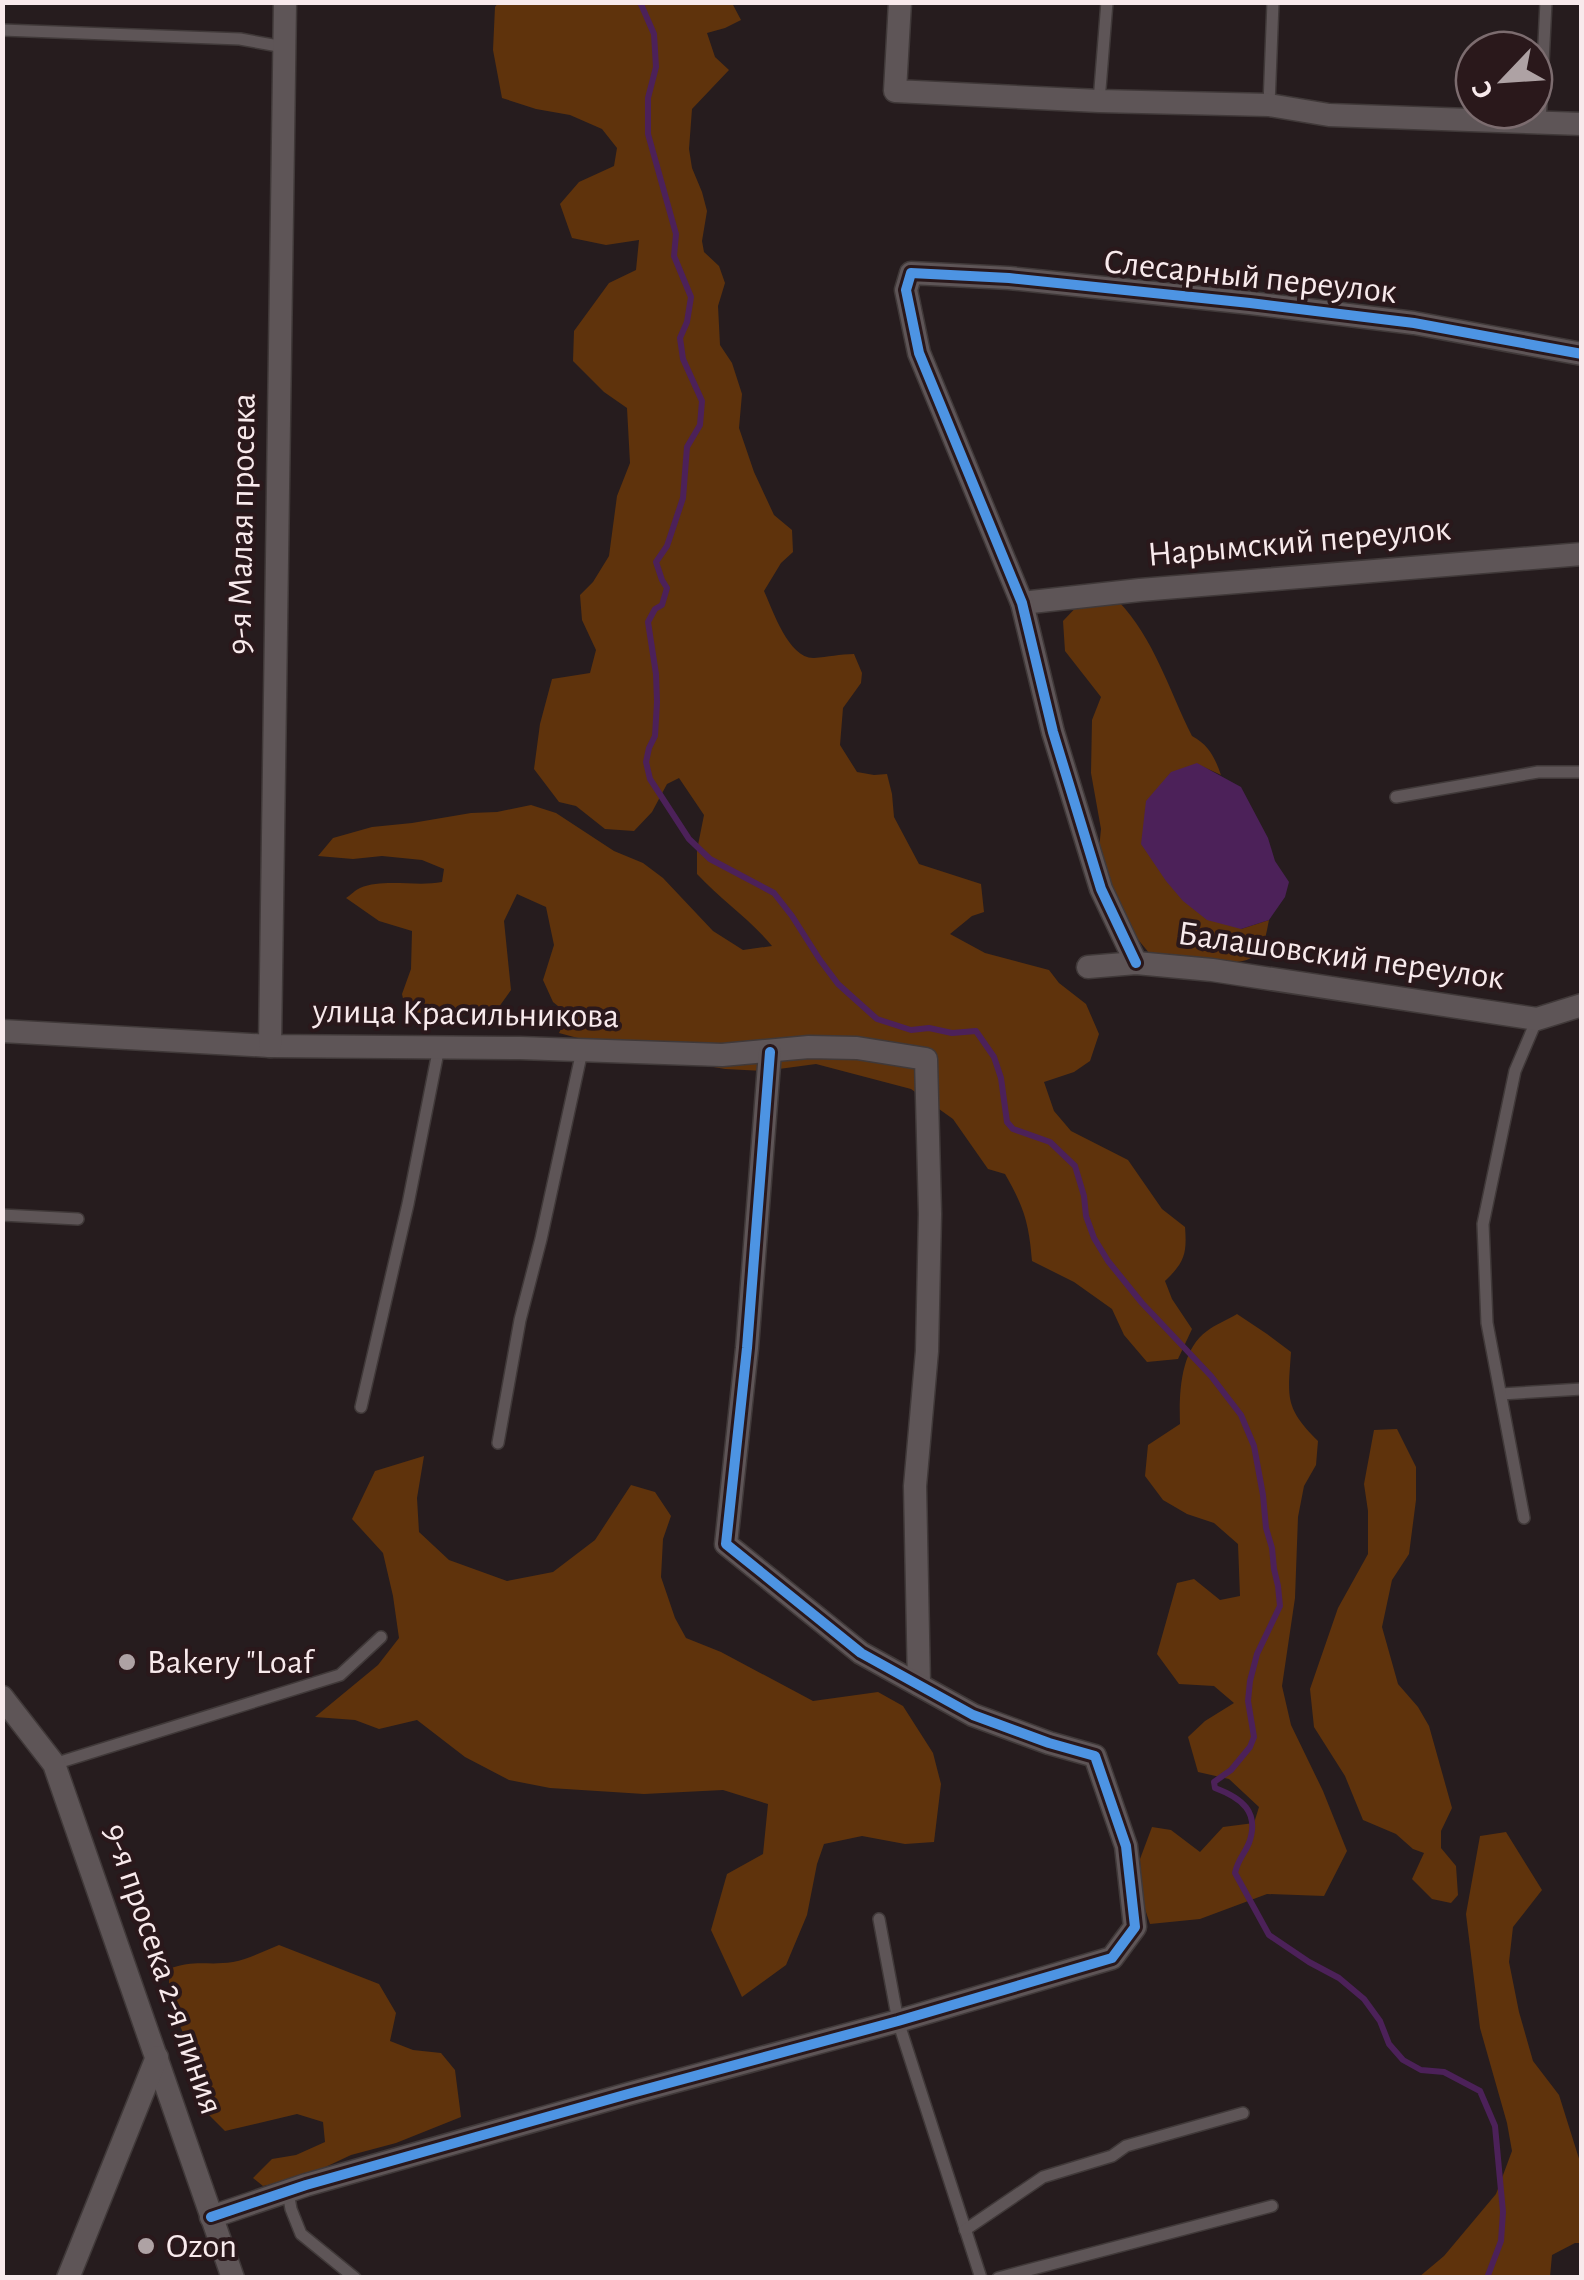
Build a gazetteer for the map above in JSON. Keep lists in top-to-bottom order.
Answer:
{
  "streets": {
    "street": [
      "Слесарный переулок",
      "9-я Малая просека",
      "Нарымский переулок",
      "Балашовский переулок",
      "улица Красильникова",
      "9-я просека 2-я линия"
    ]
  },
  "crossings": [
    ["Слесарный переулок", "Нарымский переулок"],
    ["9-я Малая просека", "улица Красильникова"]
  ],
  "places": ["Bakery \"Loaf", "Ozon"],
  "north": "bottom left"
}
